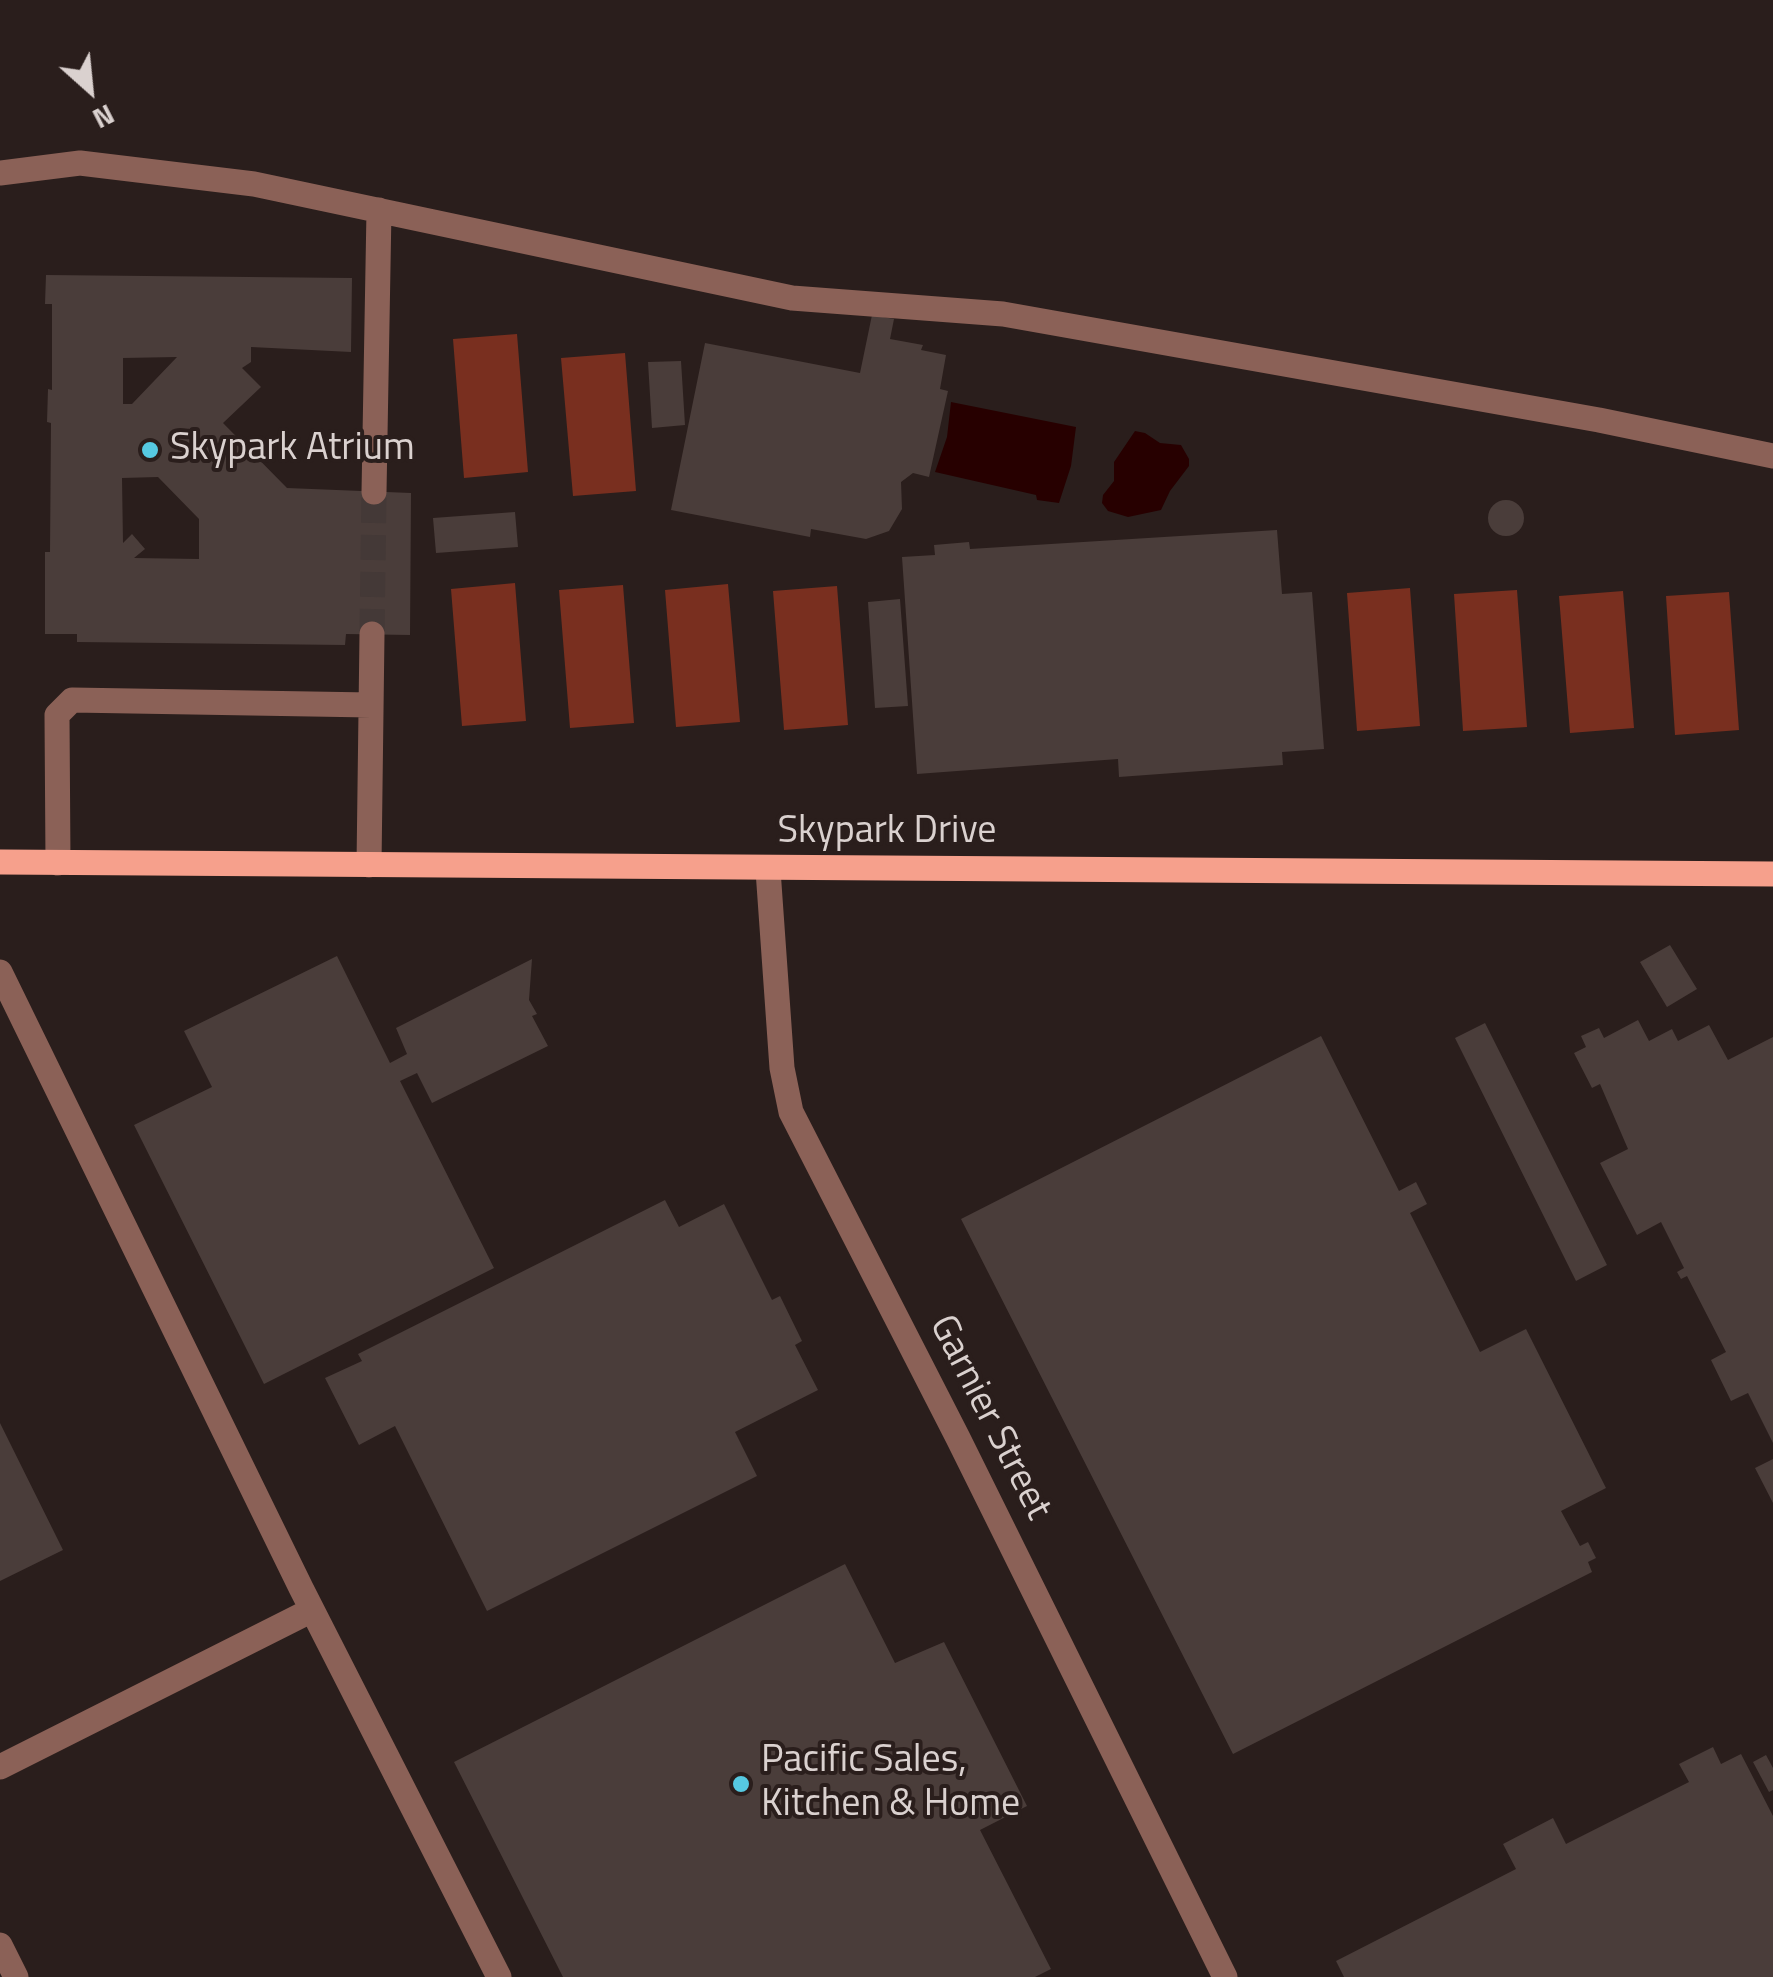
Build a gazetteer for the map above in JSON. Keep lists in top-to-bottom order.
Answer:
{
  "streets": {
    "main road": ["Skypark Drive"],
    "street": ["Garnier Street"]
  },
  "crossings": [
    ["Skypark Drive", "Garnier Street"]
  ],
  "places": ["Skypark Atrium", "Pacific Sales, Kitchen & Home"],
  "north": "bottom right"
}
